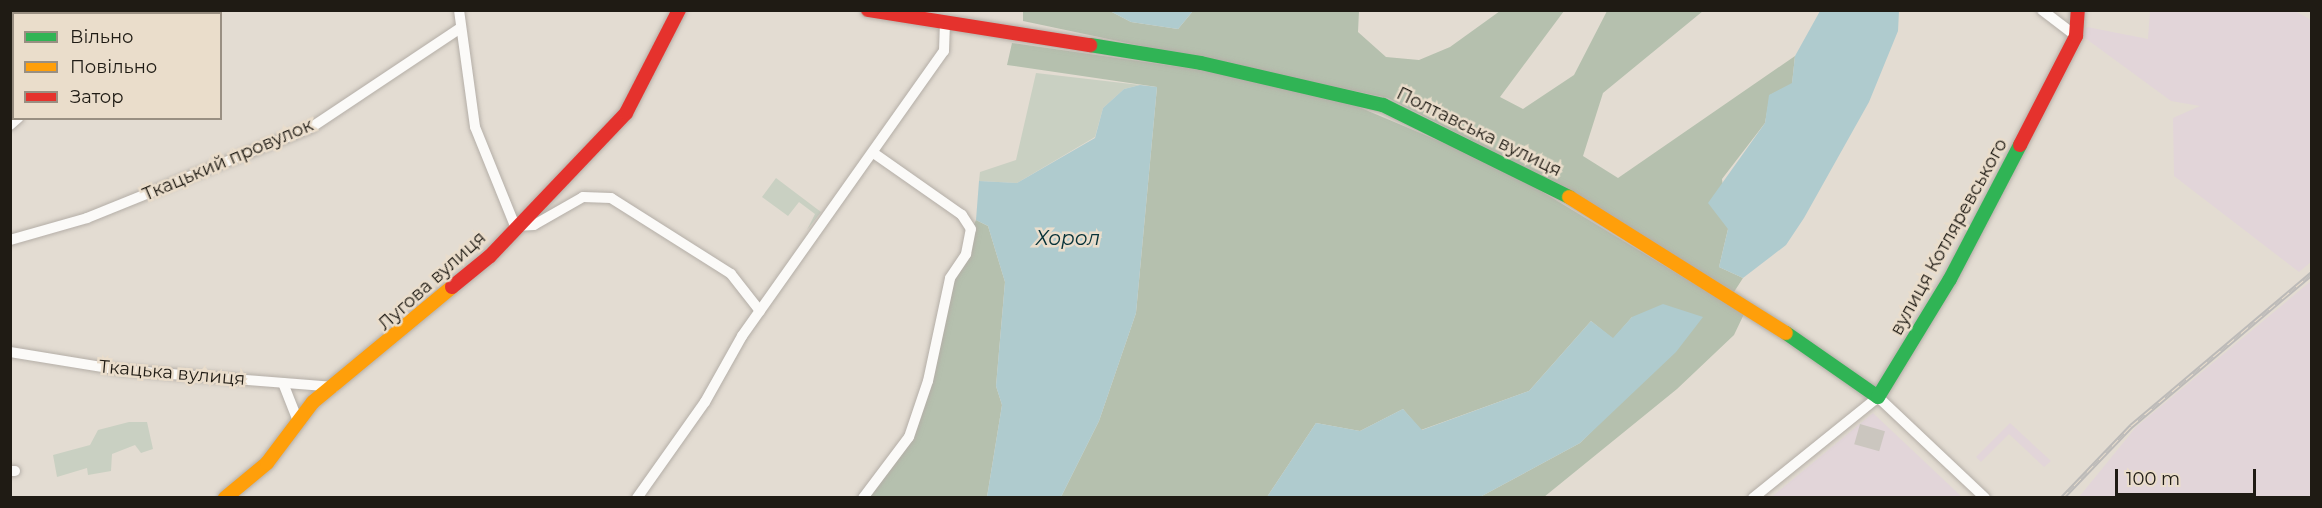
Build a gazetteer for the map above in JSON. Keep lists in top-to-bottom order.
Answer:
{
  "streets": {
    "street": [
      "Полтавська вулиця",
      "Ткацький провулок",
      "вулиця Котляревського",
      "Лугова вулиця",
      "Ткацька вулиця"
    ]
  },
  "crossings": [
    ["Полтавська вулиця", "вулиця Котляревського"],
    ["Лугова вулиця", "Ткацька вулиця"]
  ],
  "water": ["Хорол"],
  "legend": ["Вільно", "Повільно", "Затор"],
  "scale_bar": "100 m"
}
